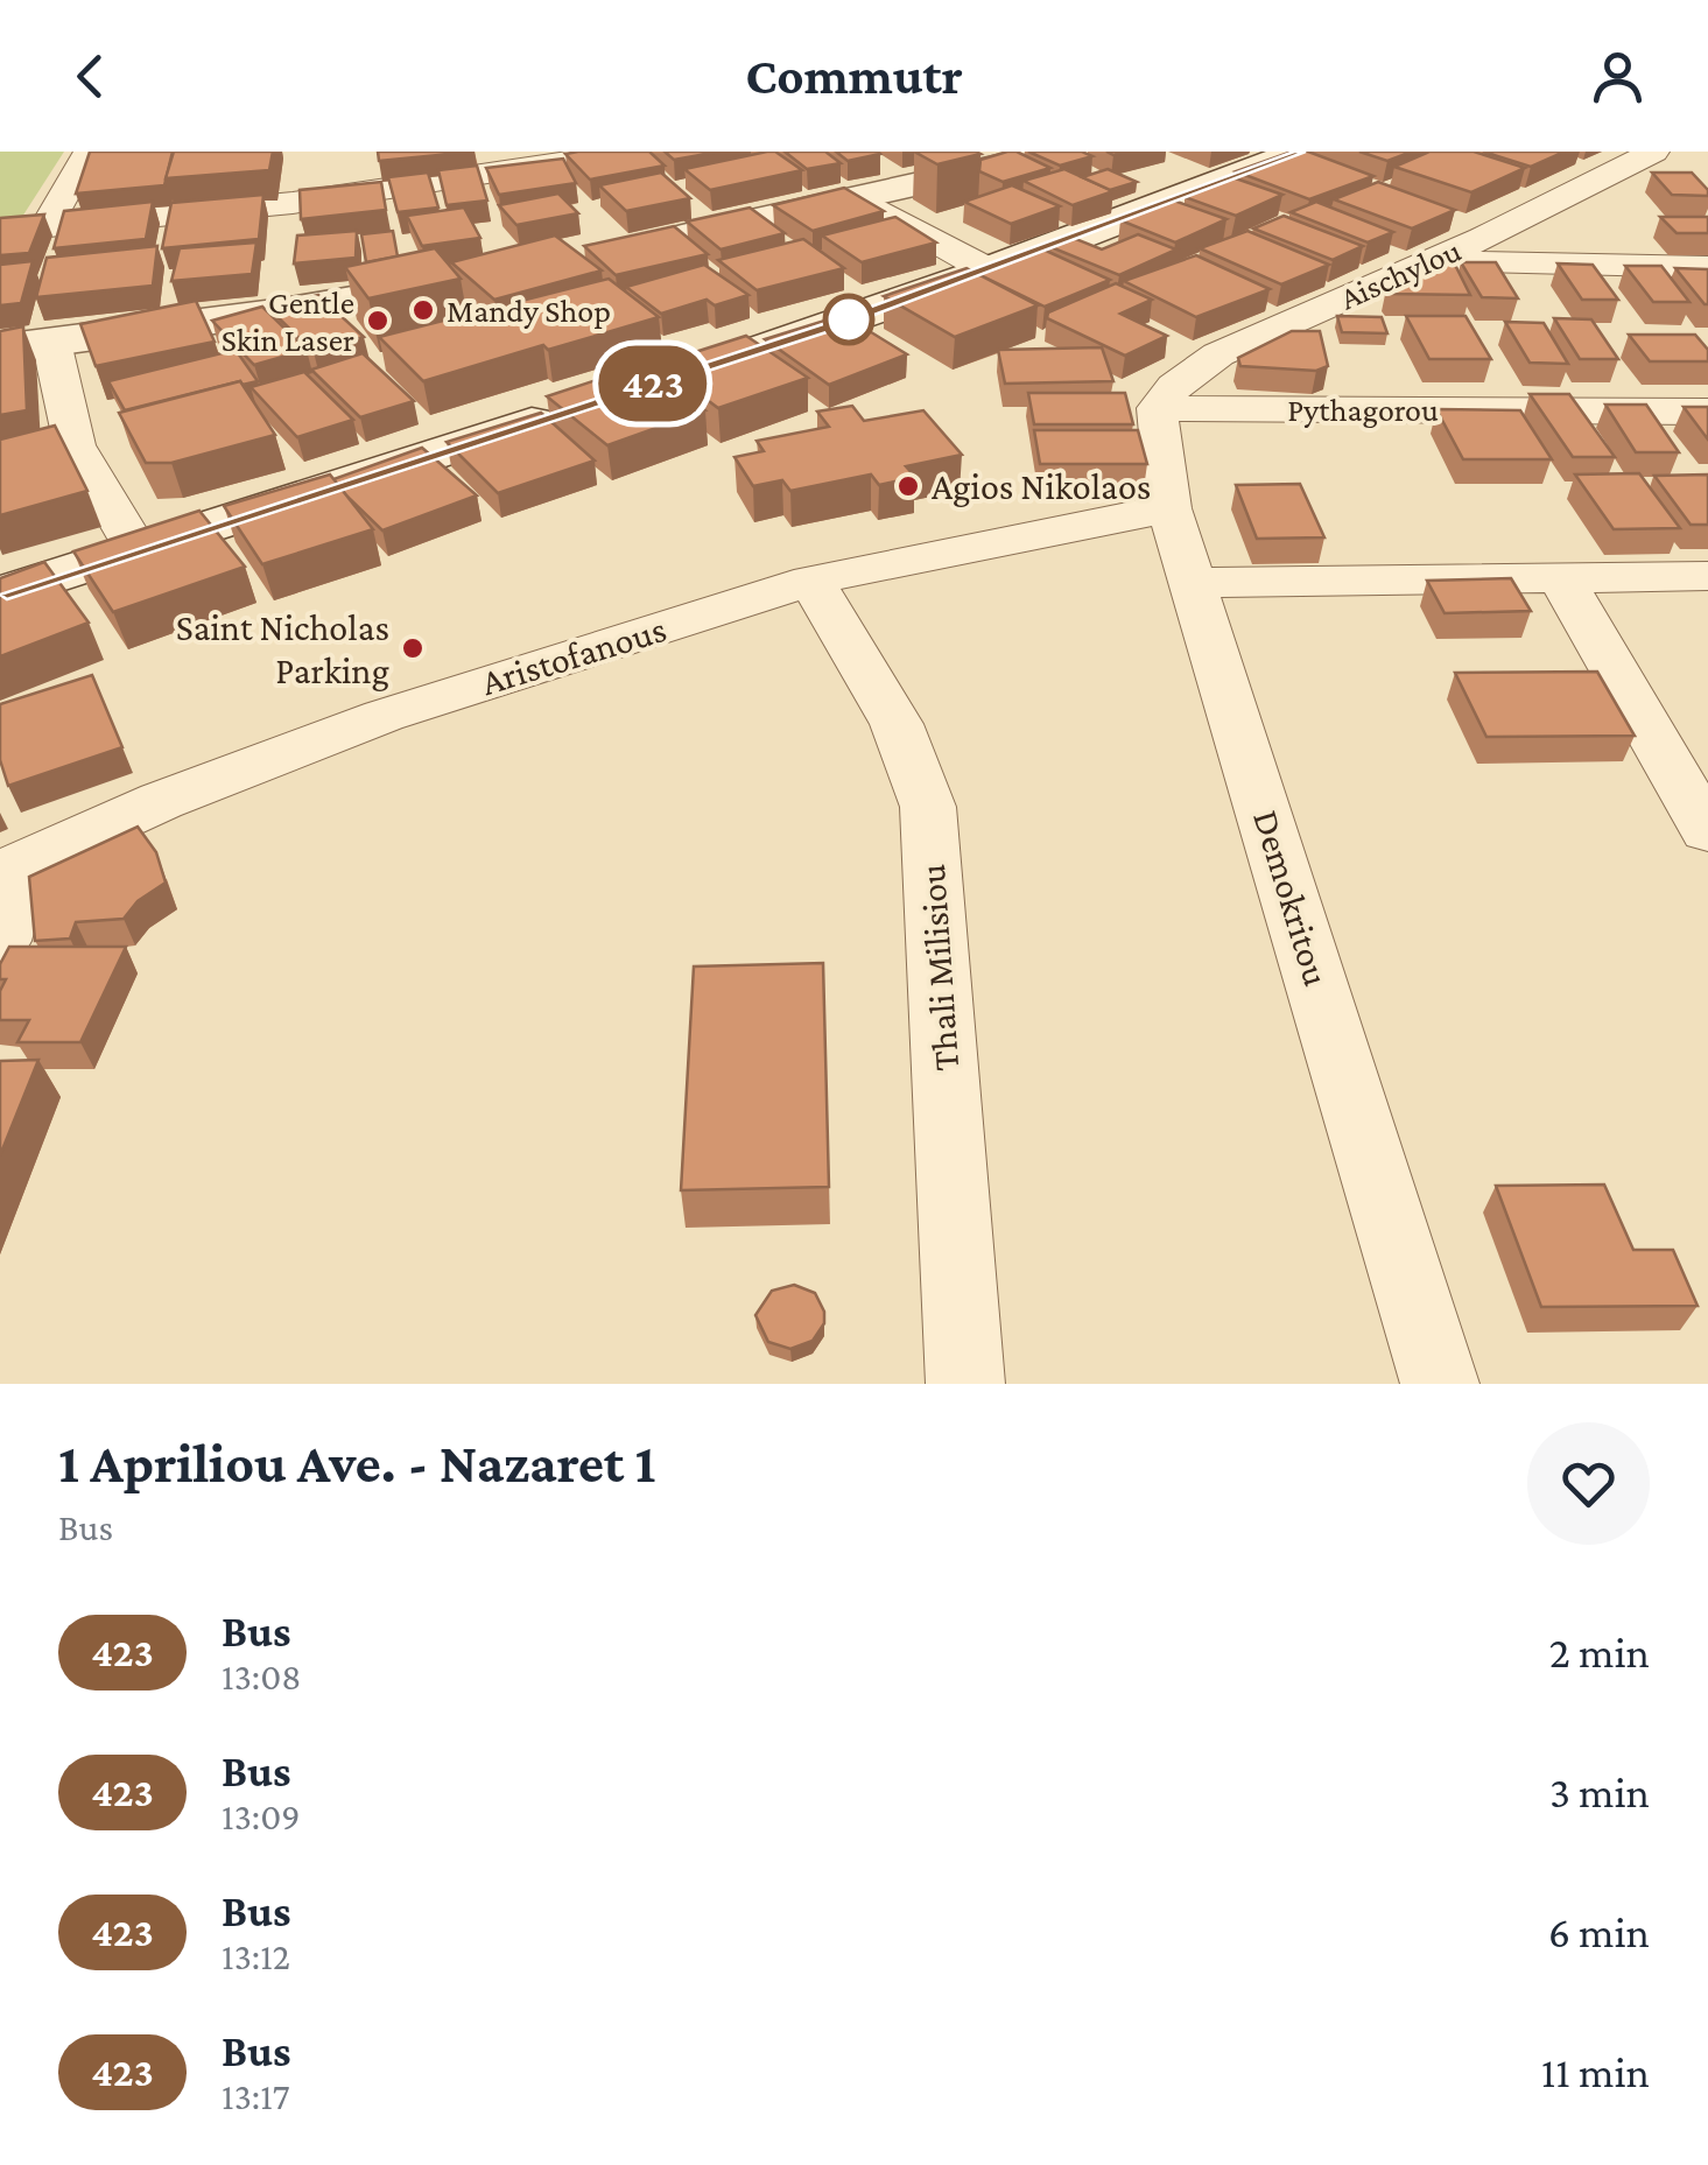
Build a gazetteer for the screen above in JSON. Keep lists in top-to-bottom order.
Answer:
{
  "streets": {
    "street": [
      "Aischylou",
      "Pythagorou",
      "Aristofanous",
      "Demokritou",
      "Thali Milisiou"
    ]
  },
  "crossings": [
    ["Aischylou", "Pythagorou"],
    ["Aischylou", "Demokritou"],
    ["Pythagorou", "Demokritou"],
    ["Aristofanous", "Demokritou"],
    ["Aristofanous", "Thali Milisiou"]
  ],
  "places": [
    "Mandy Shop",
    "Gentle Skin Laser",
    "Agios Nikolaos",
    "Saint Nicholas Parking"
  ],
  "lines": ["bus line 423"],
  "page": {
    "header": "Commutr",
    "on_map": "423",
    "heading": ["1 Apriliou Ave. - Nazaret 1", "Bus"],
    "list": [
      {
        "mark": "423",
        "name": "Bus",
        "note": "13:08",
        "value": "2 min"
      },
      {
        "mark": "423",
        "name": "Bus",
        "note": "13:09",
        "value": "3 min"
      },
      {
        "mark": "423",
        "name": "Bus",
        "note": "13:12",
        "value": "6 min"
      },
      {
        "mark": "423",
        "name": "Bus",
        "note": "13:17",
        "value": "11 min"
      }
    ]
  }
}
